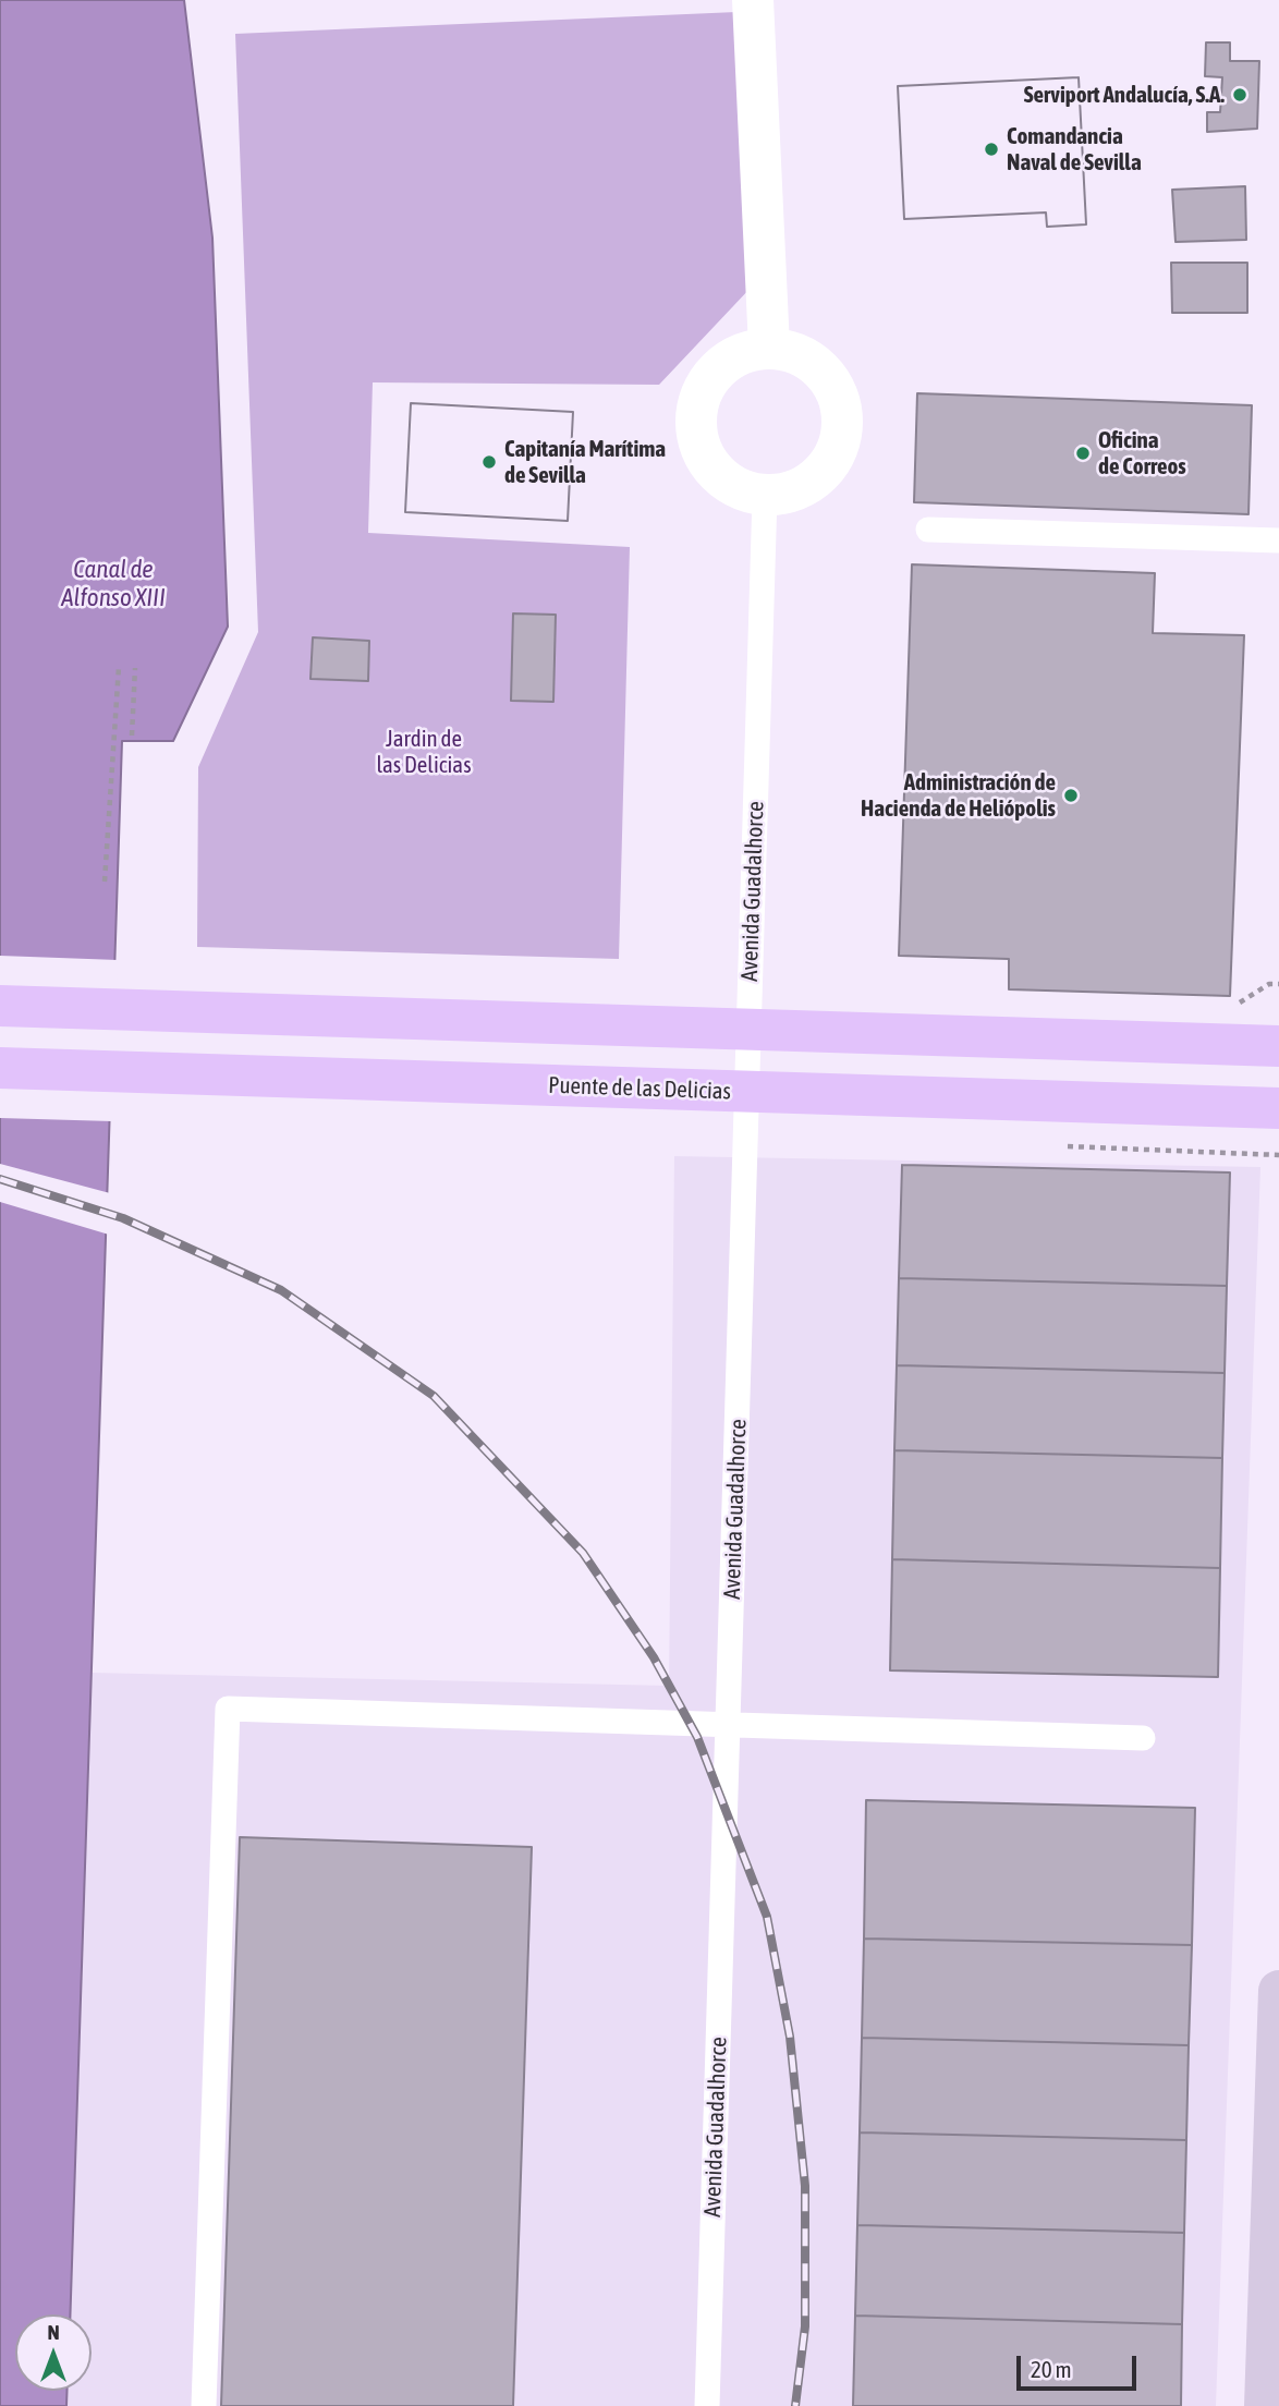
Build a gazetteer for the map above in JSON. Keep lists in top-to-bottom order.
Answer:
{
  "streets": {
    "main road": ["Puente de las Delicias"],
    "lane": ["Avenida Guadalhorce"]
  },
  "water": ["Canal de Alfonso XIII"],
  "parks": ["Jardin de las Delicias"],
  "places": [
    "Serviport Andalucía, S.A.",
    "Comandancia Naval de Sevilla",
    "Oficina de Correos",
    "Capitanía Marítima de Sevilla",
    "Administración de Hacienda de Heliópolis"
  ],
  "scale_bar": "20 m",
  "north": "top"
}
